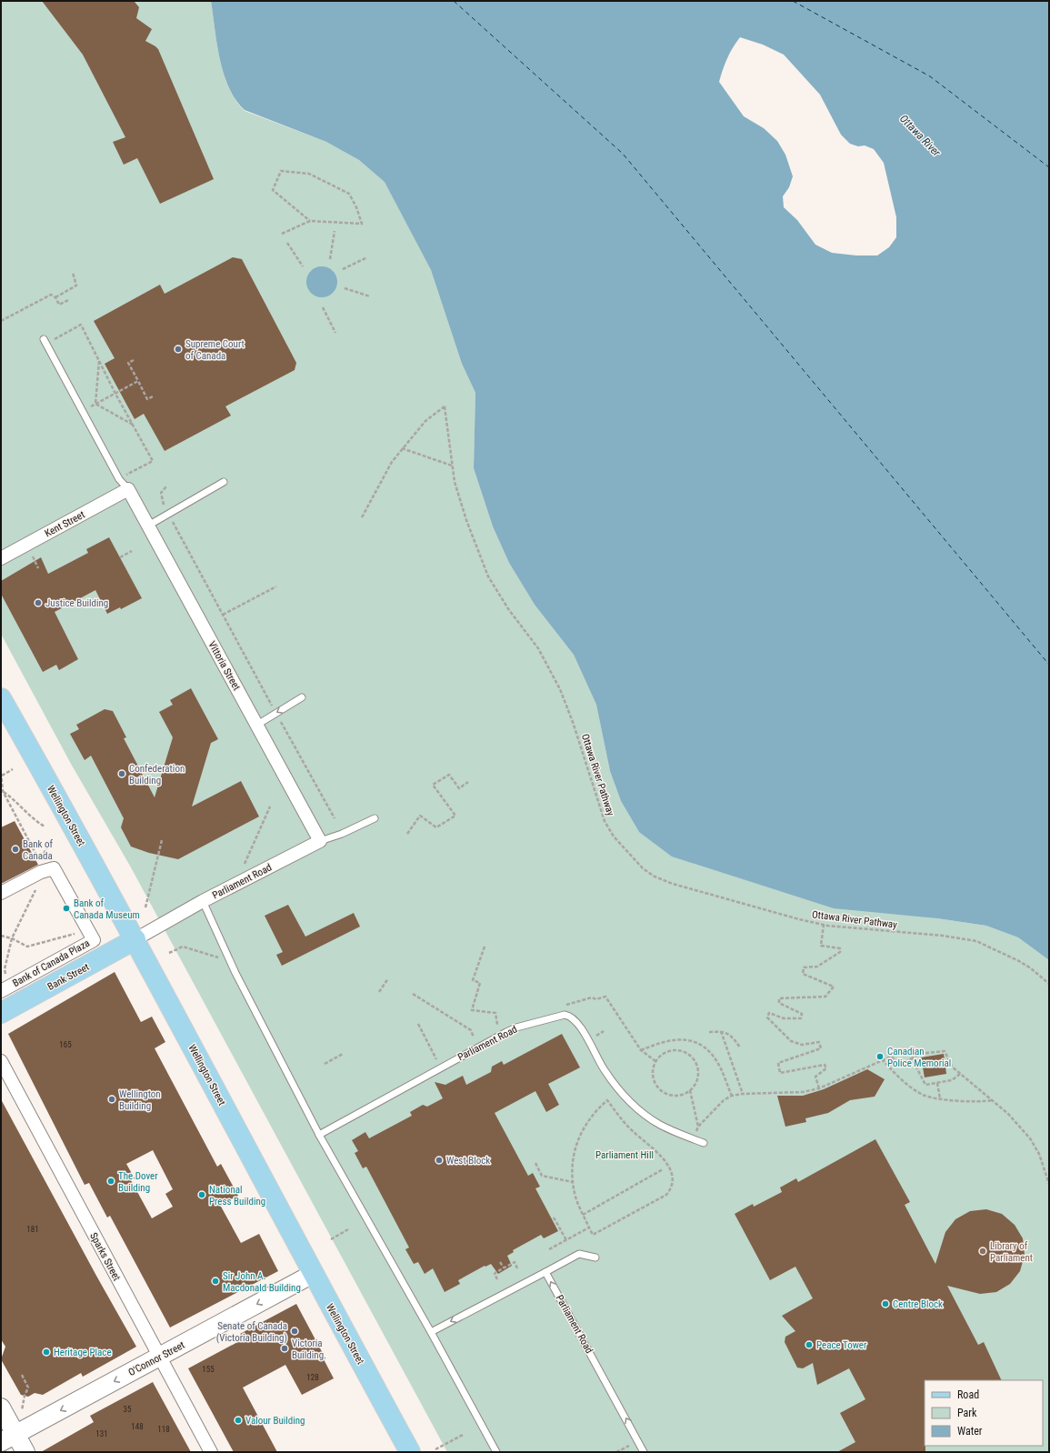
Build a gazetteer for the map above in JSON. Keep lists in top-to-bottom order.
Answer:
{
  "streets": {
    "main road": ["Wellington Street", "Bank Street", "O'Connor Street"],
    "street": [
      "Kent Street",
      "Vittoria Street",
      "Parliament Road",
      "Bank of Canada Plaza",
      "Sparks Street"
    ],
    "path": ["Ottawa River Pathway"]
  },
  "crossings": [
    ["Kent Street", "Vittoria Street"],
    ["Vittoria Street", "Parliament Road"],
    ["Wellington Street", "Parliament Road"],
    ["Wellington Street", "Bank Street"],
    ["Wellington Street", "O'Connor Street"],
    ["Parliament Road", "Bank Street"],
    ["Sparks Street", "O'Connor Street"]
  ],
  "one_way": ["O'Connor Street"],
  "water": ["Ottawa River"],
  "parks": ["Parliament Hill"],
  "places": [
    "Supreme Court of Canada",
    "Justice Building",
    "Confederation Building",
    "Bank of Canada",
    "Bank of Canada Museum",
    "Canadian Police Memorial",
    "Wellington Building",
    "West Block",
    "The Dover Building",
    "National Press Building",
    "Library of Parliament",
    "Sir John A. Macdonald Building",
    "Centre Block",
    "Senate of Canada (Victoria Building)",
    "Peace Tower",
    "Victoria Building",
    "Heritage Place",
    "Valour Building"
  ],
  "house_numbers": [
    "165",
    "181",
    "155",
    "128",
    "35",
    "148",
    "118",
    "131"
  ],
  "legend": ["Road", "Park", "Water"]
}
